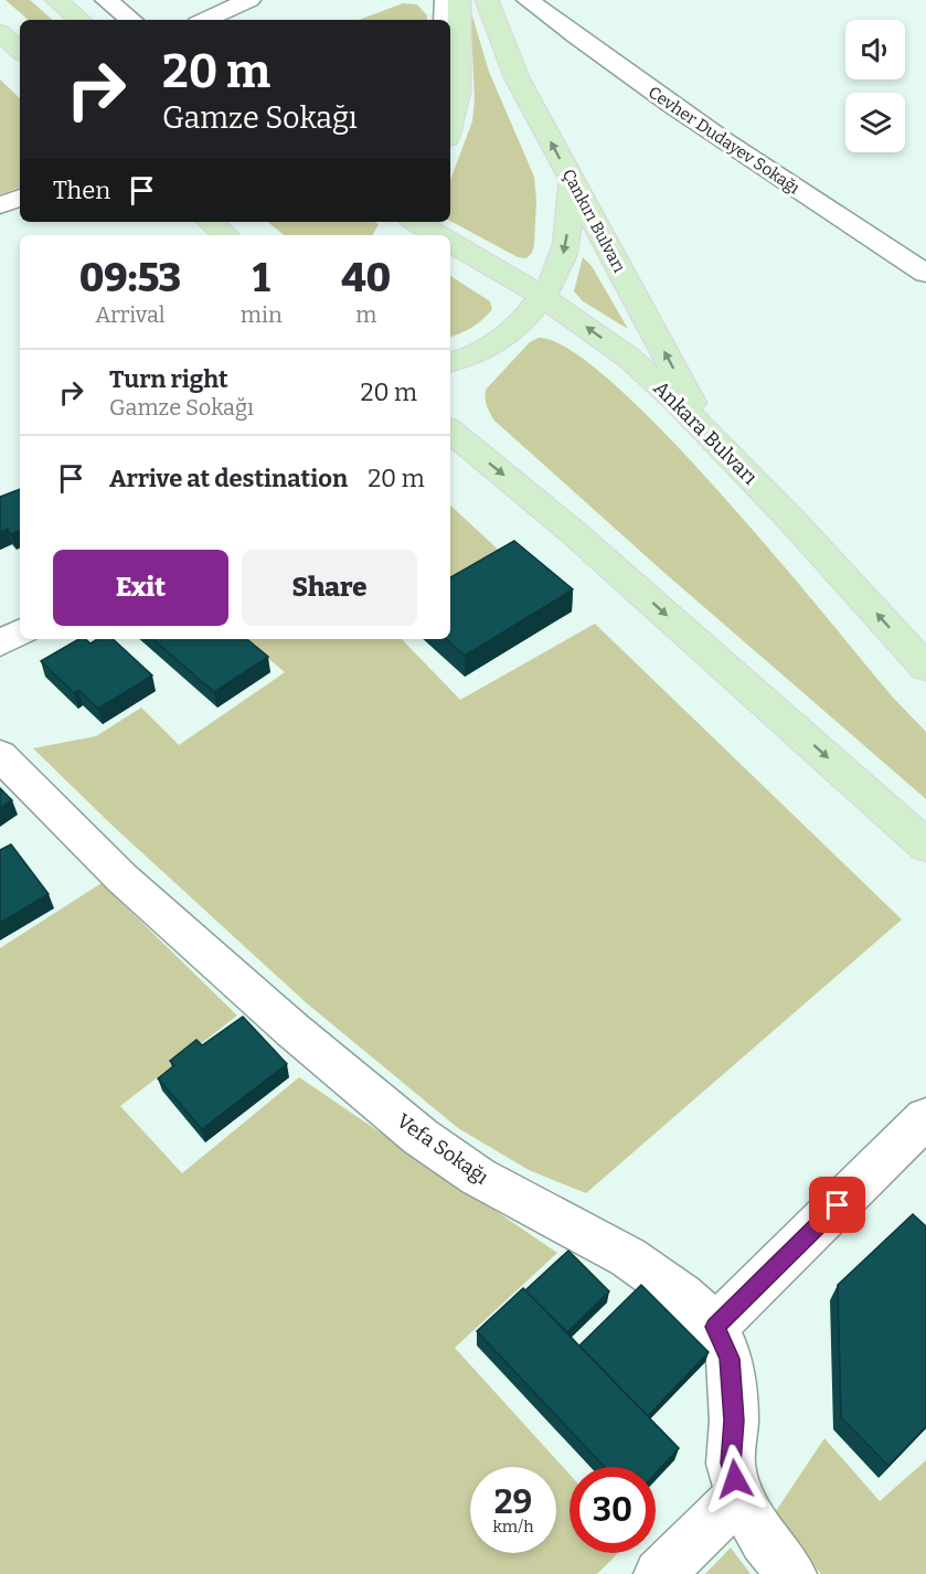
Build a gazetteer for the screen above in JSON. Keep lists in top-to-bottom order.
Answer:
{
  "streets": {
    "main road": ["Çankırı Bulvarı", "Ankara Bulvarı"],
    "street": ["Cevher Dudayev Sokağı", "Vefa Sokağı"]
  },
  "crossings": [
    ["Çankırı Bulvarı", "Ankara Bulvarı"]
  ],
  "one_way": ["Çankırı Bulvarı"],
  "page": {
    "turn": ["20 m", "Gamze Sokağı"],
    "then": "Then",
    "eta": [
      "09:53",
      "Arrival",
      "1",
      "min",
      "40",
      "m"
    ],
    "list": [
      {
        "name": "Turn right",
        "note": "Gamze Sokağı",
        "value": "20 m"
      },
      {
        "name": "Arrive at destination",
        "value": "20 m"
      }
    ],
    "buttons": ["Exit", "Share"],
    "speed": "29 km/h",
    "limit": "30"
  }
}
